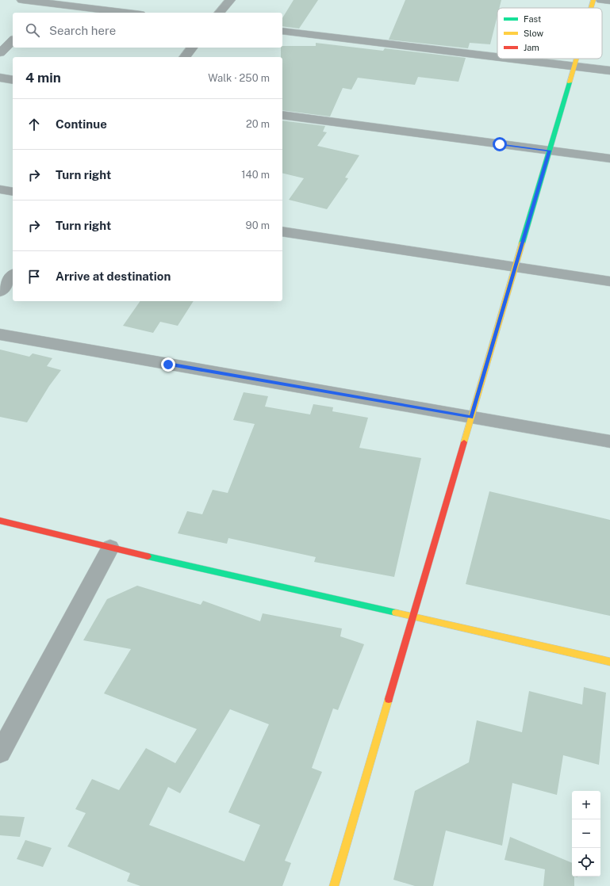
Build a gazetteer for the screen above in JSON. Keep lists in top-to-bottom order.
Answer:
{
  "legend": ["Fast", "Slow", "Jam"],
  "page": {
    "search": "Search here",
    "heading": ["4 min", "Walk · 250 m"],
    "list": [
      ["Continue", "20 m"],
      ["Turn right", "140 m"],
      ["Turn right", "90 m"],
      "Arrive at destination"
    ],
    "map_buttons": ["+", "−"]
  }
}
